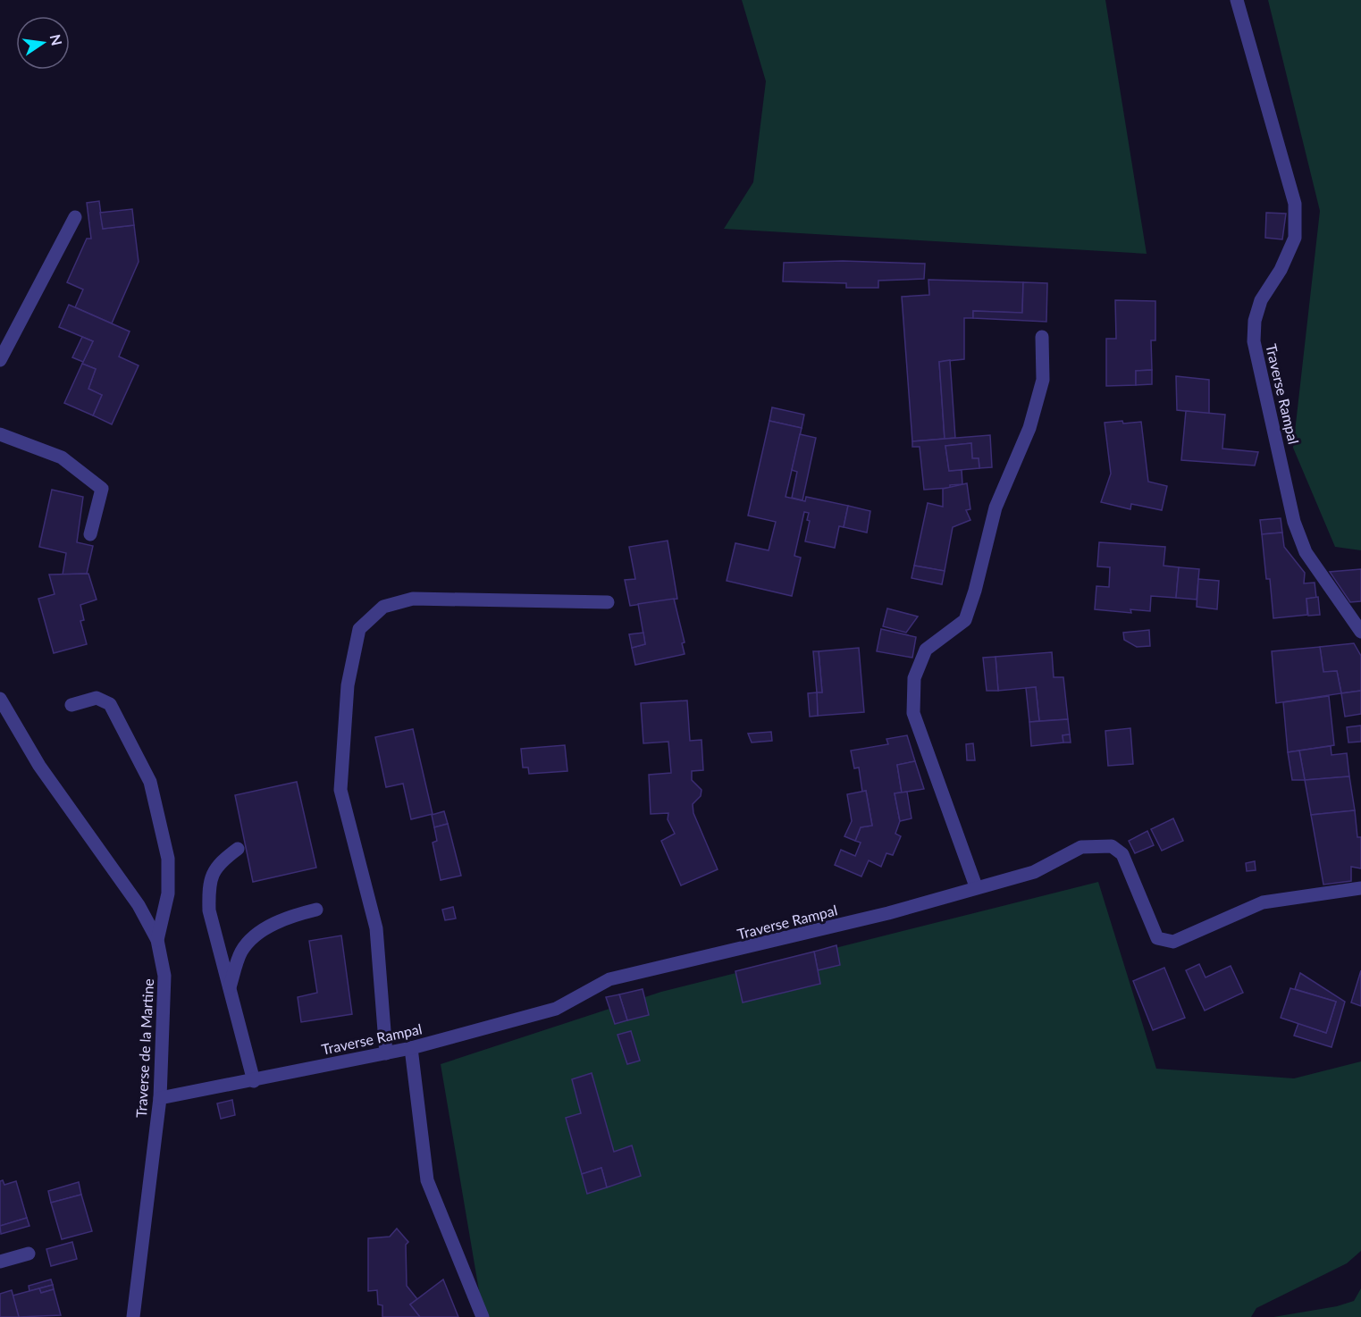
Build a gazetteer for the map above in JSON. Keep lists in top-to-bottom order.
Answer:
{
  "streets": {
    "street": ["Traverse Rampal", "Traverse de la Martine"]
  },
  "crossings": [
    ["Traverse Rampal", "Traverse de la Martine"]
  ],
  "north": "right"
}
